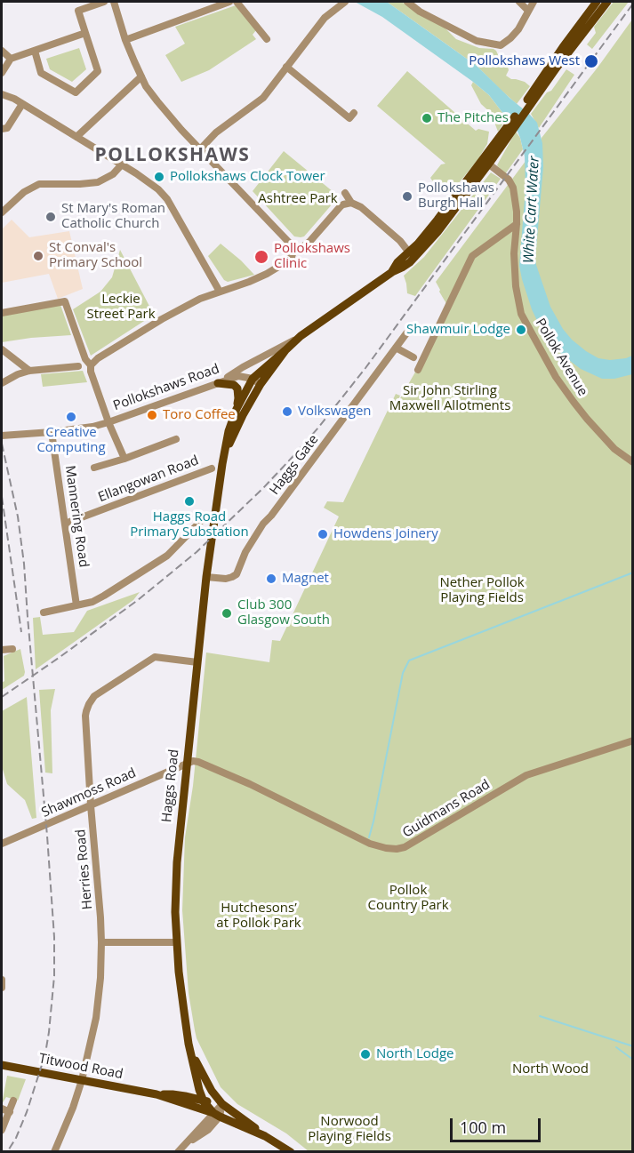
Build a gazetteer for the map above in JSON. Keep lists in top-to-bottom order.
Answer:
{
  "streets": {
    "main road": ["Haggs Road", "Titwood Road"],
    "street": [
      "Pollok Avenue",
      "Pollokshaws Road",
      "Haggs Gate",
      "Ellangowan Road",
      "Mannering Road",
      "Shawmoss Road",
      "Guidmans Road",
      "Herries Road"
    ]
  },
  "crossings": [
    ["Pollokshaws Road", "Mannering Road"],
    ["Pollokshaws Road", "Haggs Road"],
    ["Haggs Gate", "Haggs Road"],
    ["Ellangowan Road", "Mannering Road"],
    ["Haggs Road", "Shawmoss Road"],
    ["Haggs Road", "Guidmans Road"],
    ["Haggs Road", "Herries Road"],
    ["Haggs Road", "Titwood Road"],
    ["Shawmoss Road", "Guidmans Road"],
    ["Shawmoss Road", "Herries Road"],
    ["Herries Road", "Titwood Road"]
  ],
  "districts": ["POLLOKSHAWS"],
  "water": ["White Cart Water"],
  "parks": [
    "Ashtree Park",
    "Leckie Street Park",
    "Sir John Stirling Maxwell Allotments",
    "Nether Pollok Playing Fields",
    "Pollok Country Park",
    "Hutchesons’ at Pollok Park",
    "North Wood",
    "Norwood Playing Fields"
  ],
  "places": [
    "Pollokshaws West",
    "The Pitches",
    "Pollokshaws Clock Tower",
    "Pollokshaws Burgh Hall",
    "St Mary's Roman Catholic Church",
    "St Conval's Primary School",
    "Pollokshaws Clinic",
    "Shawmuir Lodge",
    "Volkswagen",
    "Toro Coffee",
    "Creative Computing",
    "Haggs Road Primary Substation",
    "Howdens Joinery",
    "Magnet",
    "Club 300 Glasgow South",
    "North Lodge"
  ],
  "scale_bar": "100 m"
}
